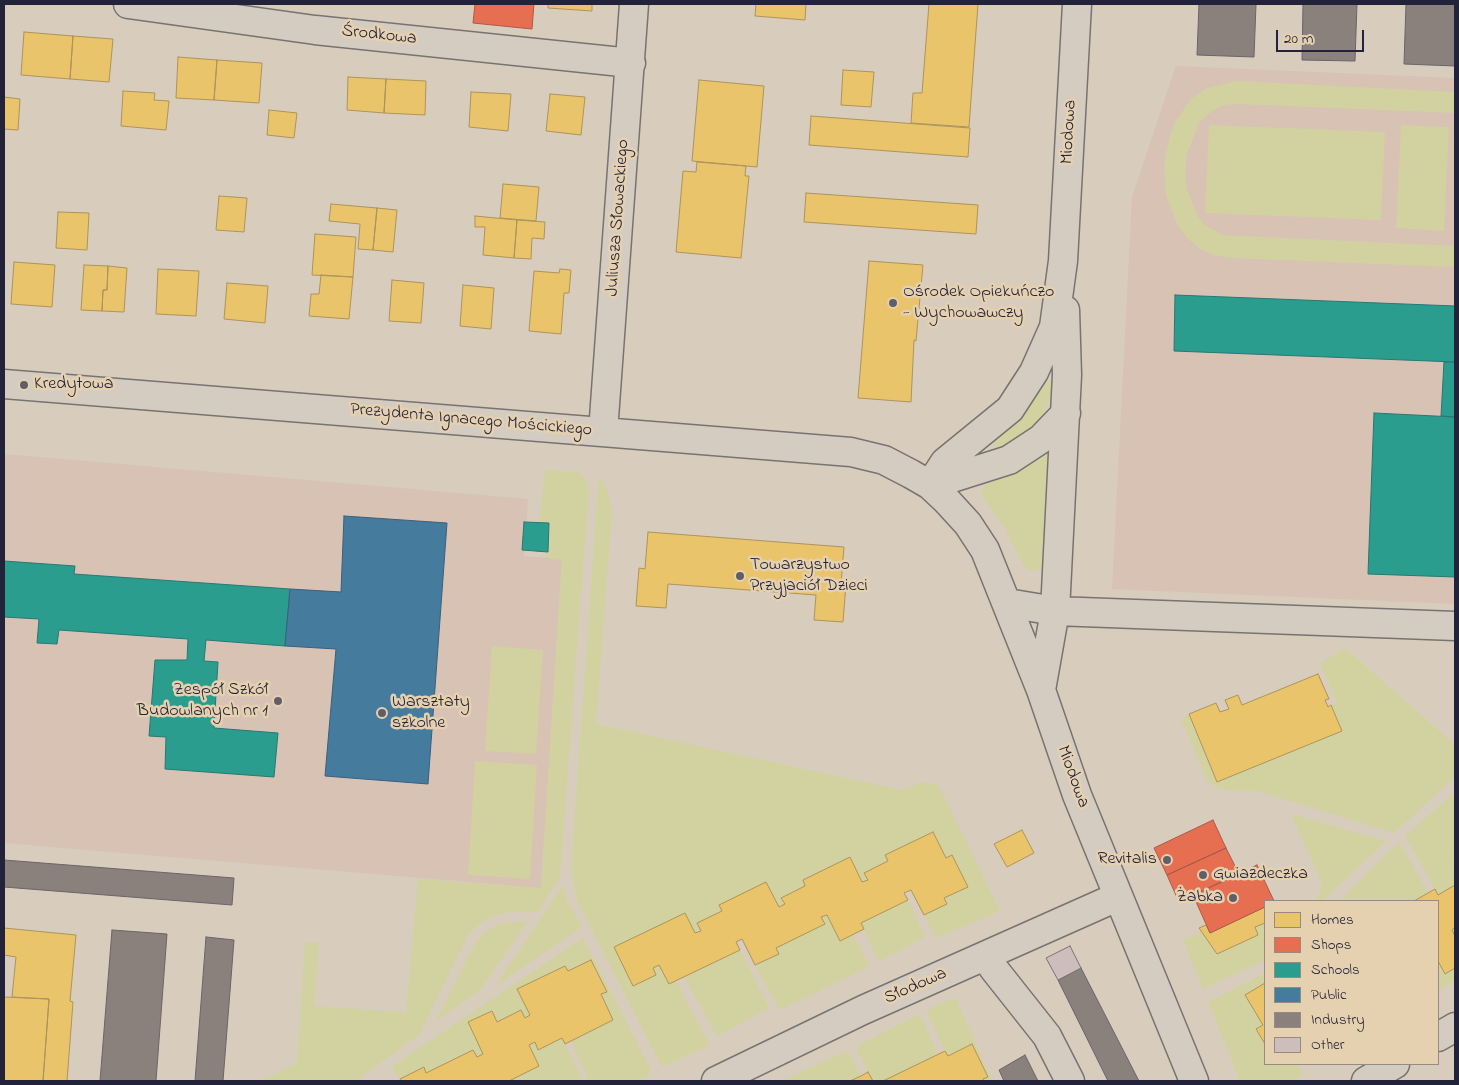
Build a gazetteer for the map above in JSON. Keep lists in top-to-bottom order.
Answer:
{
  "streets": {
    "street": [
      "Środkowa",
      "Miodowa",
      "Juliusza Słowackiego",
      "Prezydenta Ignacego Mościckiego",
      "Słodowa"
    ]
  },
  "crossings": [
    ["Środkowa", "Juliusza Słowackiego"],
    ["Miodowa", "Prezydenta Ignacego Mościckiego"],
    ["Miodowa", "Słodowa"],
    ["Juliusza Słowackiego", "Prezydenta Ignacego Mościckiego"]
  ],
  "places": [
    "Ośrodek Opiekuńczo - Wychowawczy",
    "Kredytowa",
    "Towarzystwo Przyjaciół Dzieci",
    "Zespół Szkół Budowlanych nr 1",
    "Warsztaty szkolne",
    "Revitalis",
    "Gwiazdeczka",
    "Żabka"
  ],
  "legend": [
    "Homes",
    "Shops",
    "Schools",
    "Public",
    "Industry",
    "Other"
  ],
  "scale_bar": "20 m"
}
